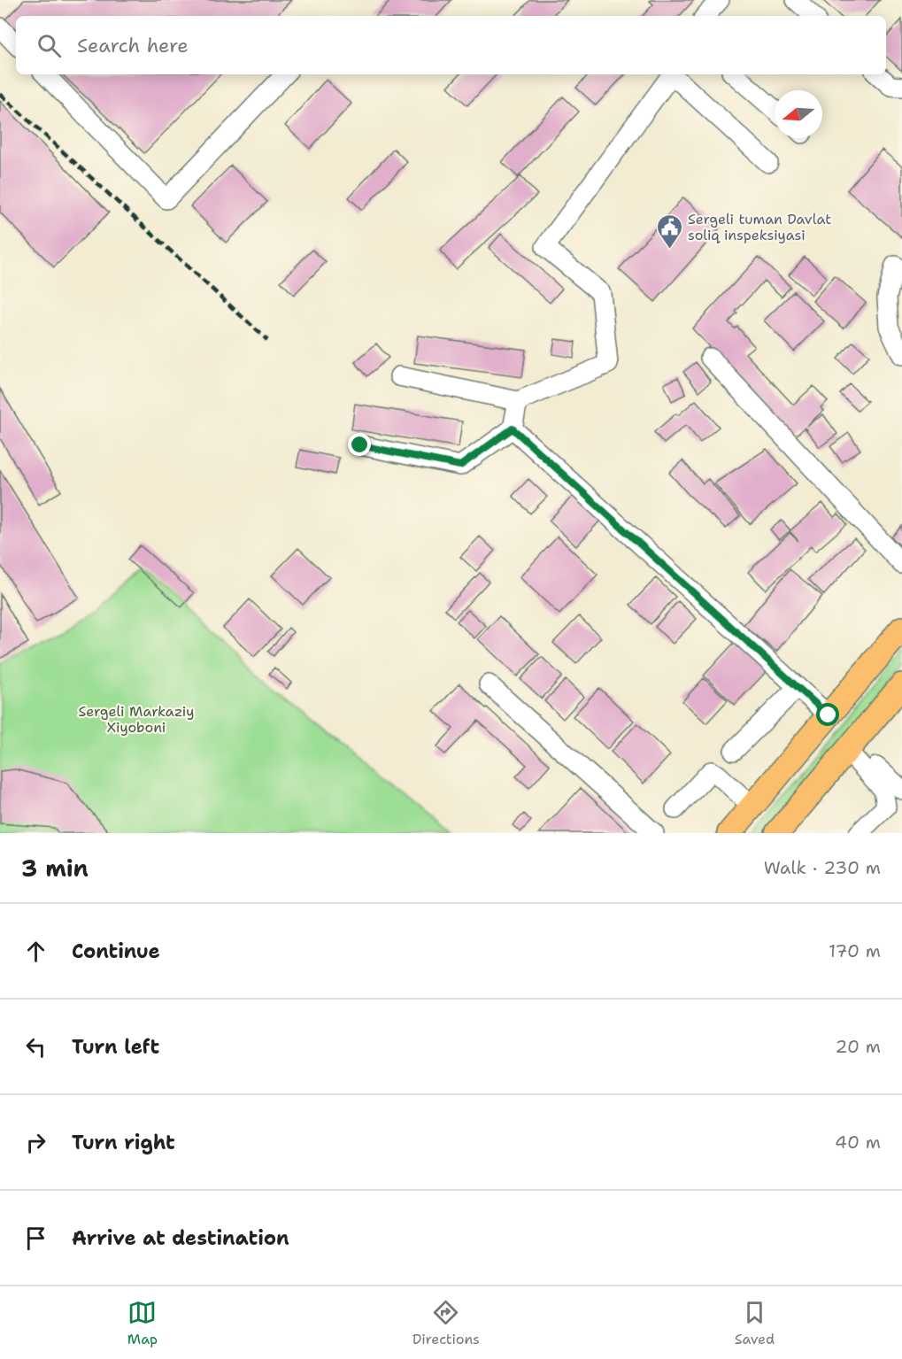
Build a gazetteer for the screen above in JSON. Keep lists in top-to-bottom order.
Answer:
{
  "parks": ["Sergeli Markaziy Xiyoboni"],
  "places": {
    "public building": ["Sergeli tuman Davlat soliq inspeksiyasi"]
  },
  "north": "left",
  "page": {
    "search": "Search here",
    "heading": ["3 min", "Walk · 230 m"],
    "list": [
      ["Continue", "170 m"],
      ["Turn left", "20 m"],
      ["Turn right", "40 m"],
      "Arrive at destination"
    ],
    "nav": ["Map", "Directions", "Saved"]
  }
}
